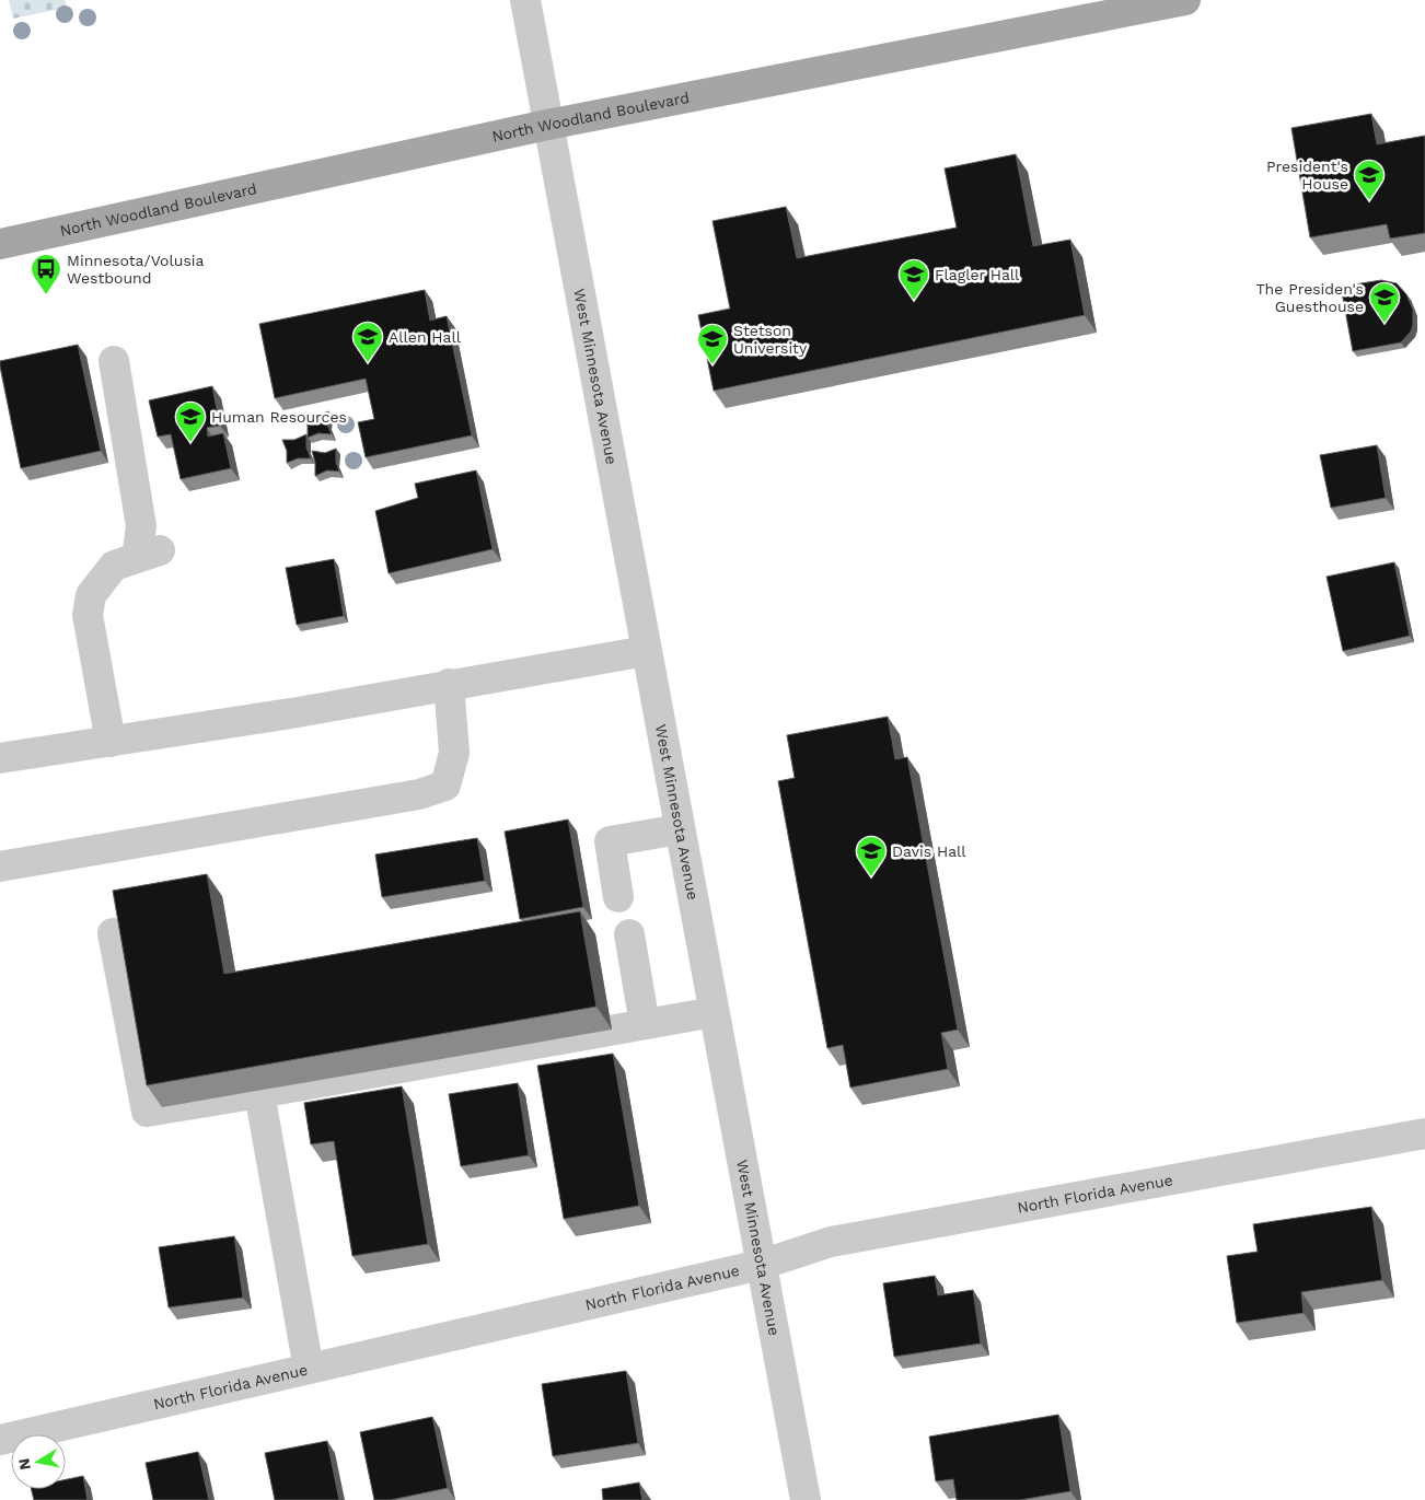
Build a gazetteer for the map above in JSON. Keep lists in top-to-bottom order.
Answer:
{
  "streets": {
    "main road": ["North Woodland Boulevard"],
    "street": ["West Minnesota Avenue", "North Florida Avenue"]
  },
  "crossings": [
    ["North Woodland Boulevard", "West Minnesota Avenue"],
    ["West Minnesota Avenue", "North Florida Avenue"]
  ],
  "places": {
    "school or university": [
      "President's House",
      "Flagler Hall",
      "The Presiden's Guesthouse",
      "Allen Hall",
      "Stetson University",
      "Human Resources",
      "Davis Hall"
    ],
    "bus stop": ["Minnesota/Volusia Westbound"]
  },
  "north": "left"
}
